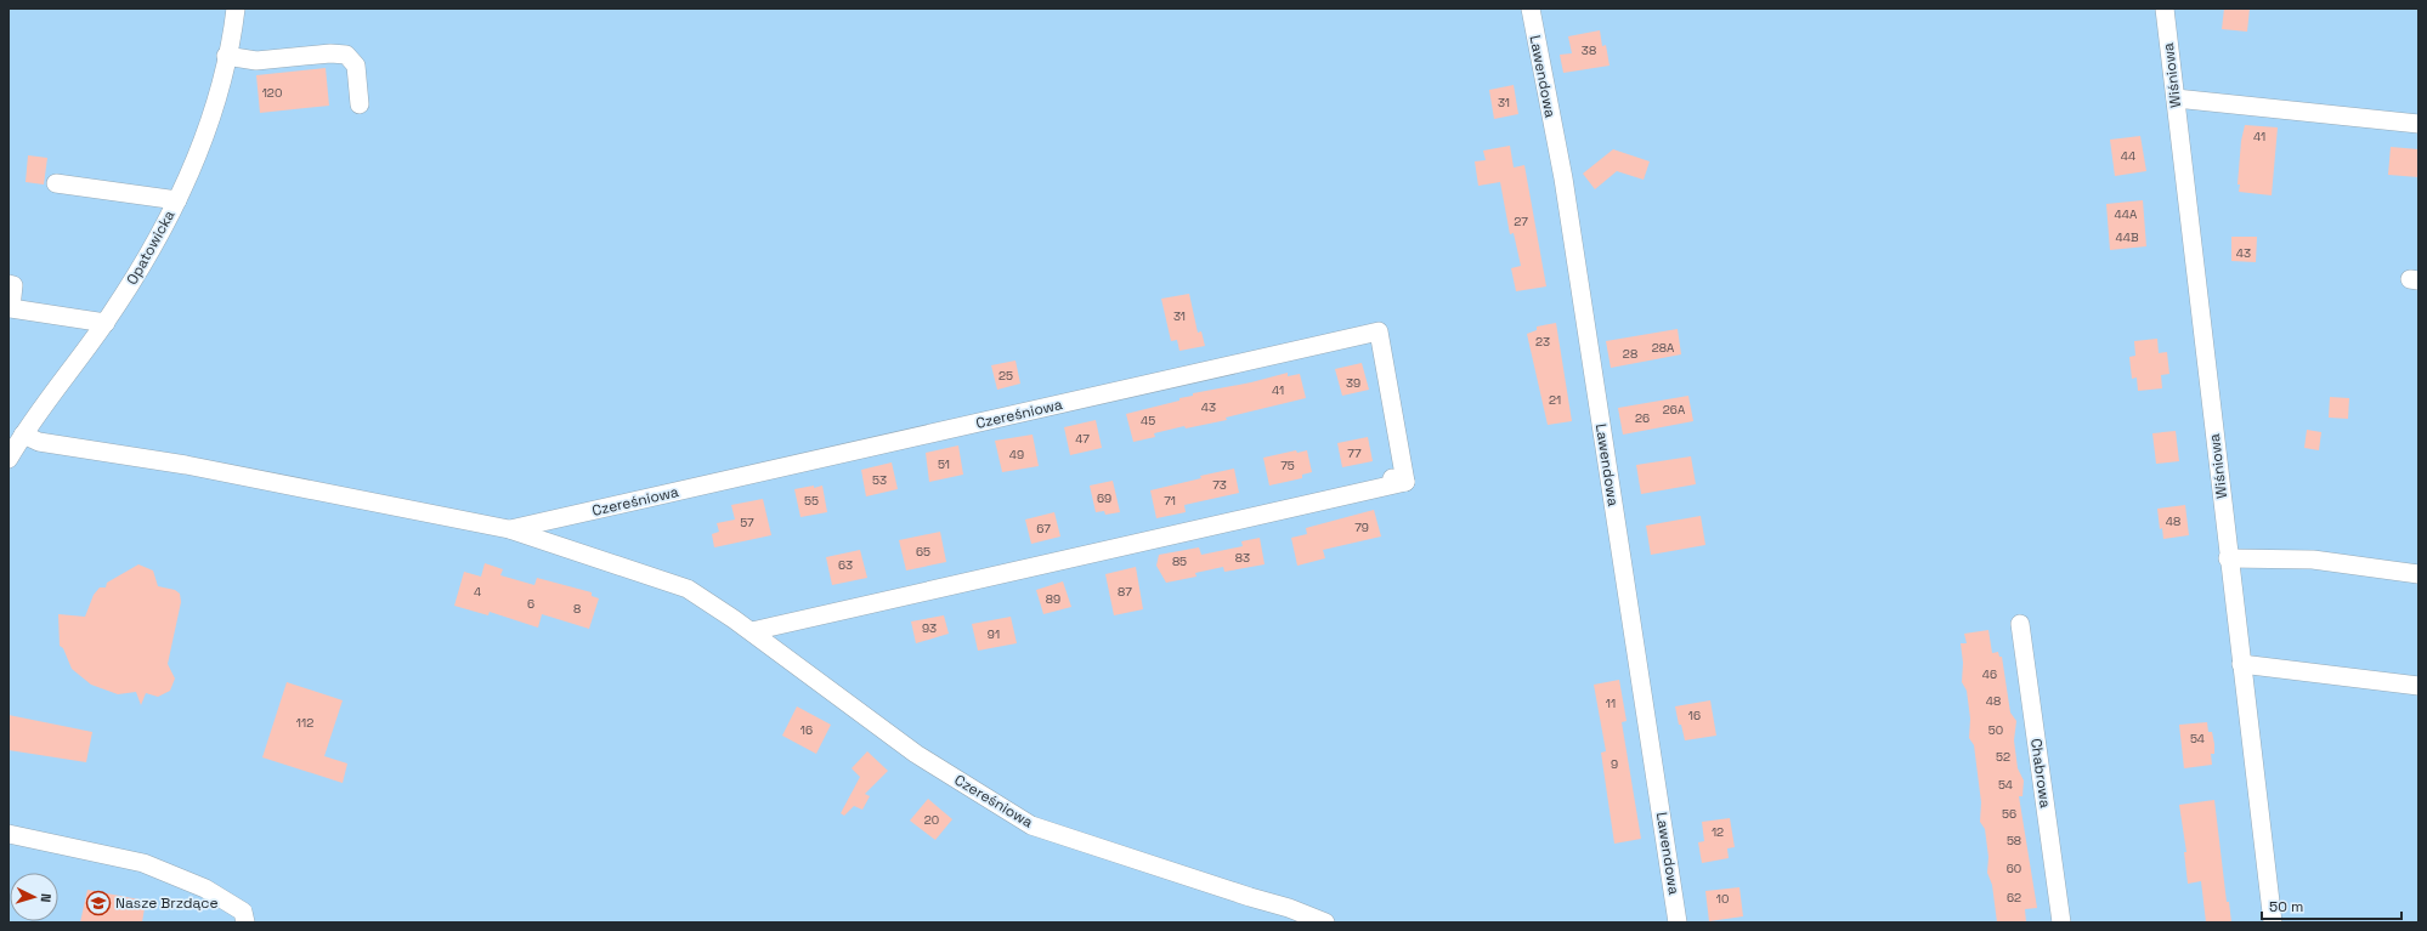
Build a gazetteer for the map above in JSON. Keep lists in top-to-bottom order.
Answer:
{
  "streets": {
    "street": [
      "Wiśniowa",
      "Lawendowa",
      "Opatowicka",
      "Czereśniowa",
      "Chabrowa"
    ]
  },
  "crossings": [
    ["Opatowicka", "Czereśniowa"]
  ],
  "places": {
    "school or university": ["Nasze Brzdące"]
  },
  "house_numbers": [
    "38",
    "120",
    "31",
    "41",
    "44",
    "44A",
    "27",
    "44B",
    "43",
    "31",
    "23",
    "28A",
    "28",
    "25",
    "39",
    "41",
    "21",
    "43",
    "26A",
    "26",
    "45",
    "47",
    "77",
    "49",
    "51",
    "75",
    "53",
    "73",
    "69",
    "55",
    "71",
    "48",
    "57",
    "79",
    "67",
    "65",
    "83",
    "85",
    "63",
    "4",
    "87",
    "89",
    "6",
    "8",
    "93",
    "91",
    "46",
    "48",
    "11",
    "16",
    "112",
    "16",
    "50",
    "54",
    "52",
    "9",
    "54",
    "56",
    "20",
    "12",
    "58",
    "60",
    "62",
    "10"
  ],
  "scale_bar": "50 m",
  "north": "right"
}
